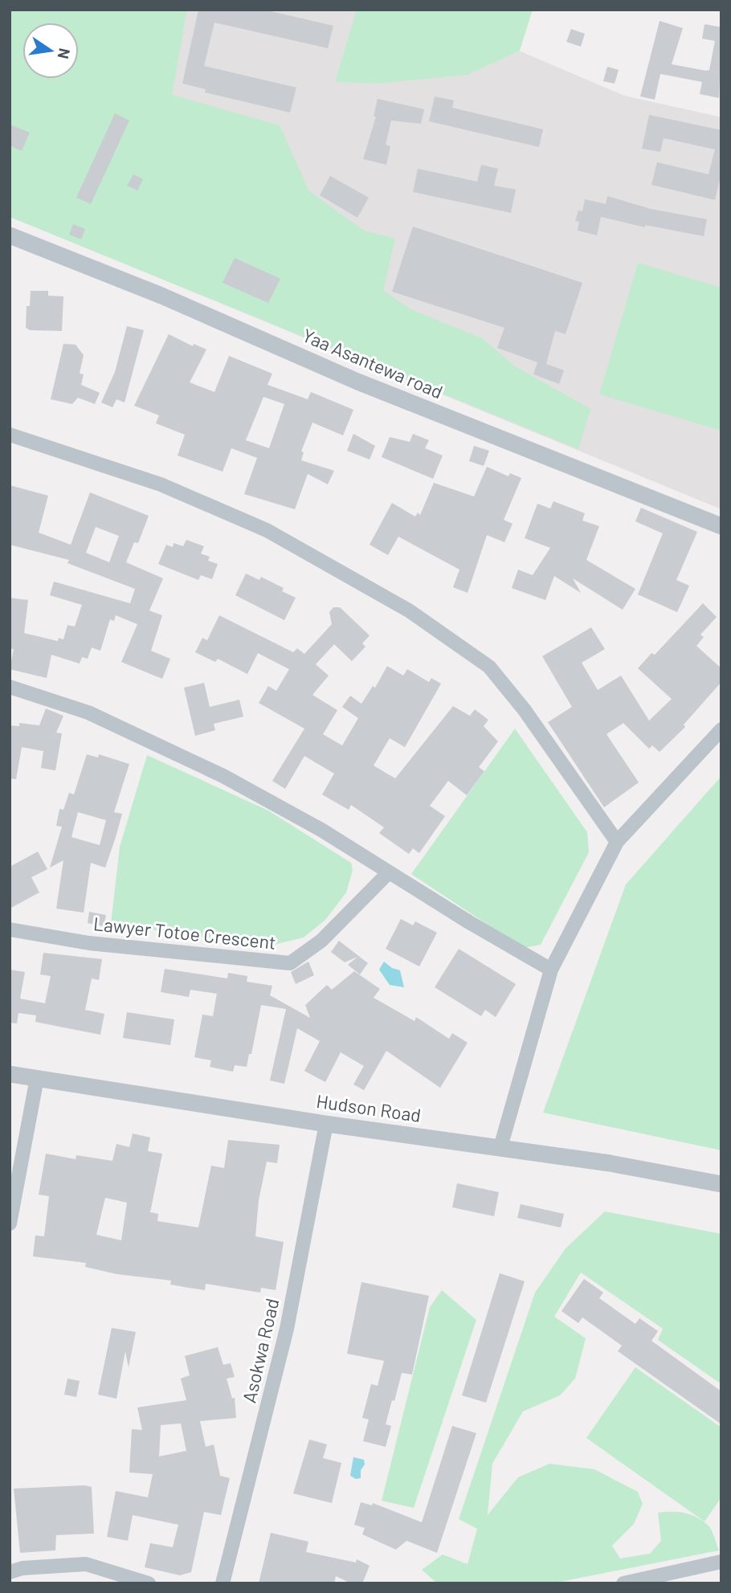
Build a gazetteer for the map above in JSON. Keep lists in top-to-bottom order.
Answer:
{
  "streets": {
    "street": [
      "Yaa Asantewa road",
      "Lawyer Totoe Crescent",
      "Hudson Road",
      "Asokwa Road"
    ]
  },
  "crossings": [
    ["Hudson Road", "Asokwa Road"]
  ],
  "north": "right"
}
